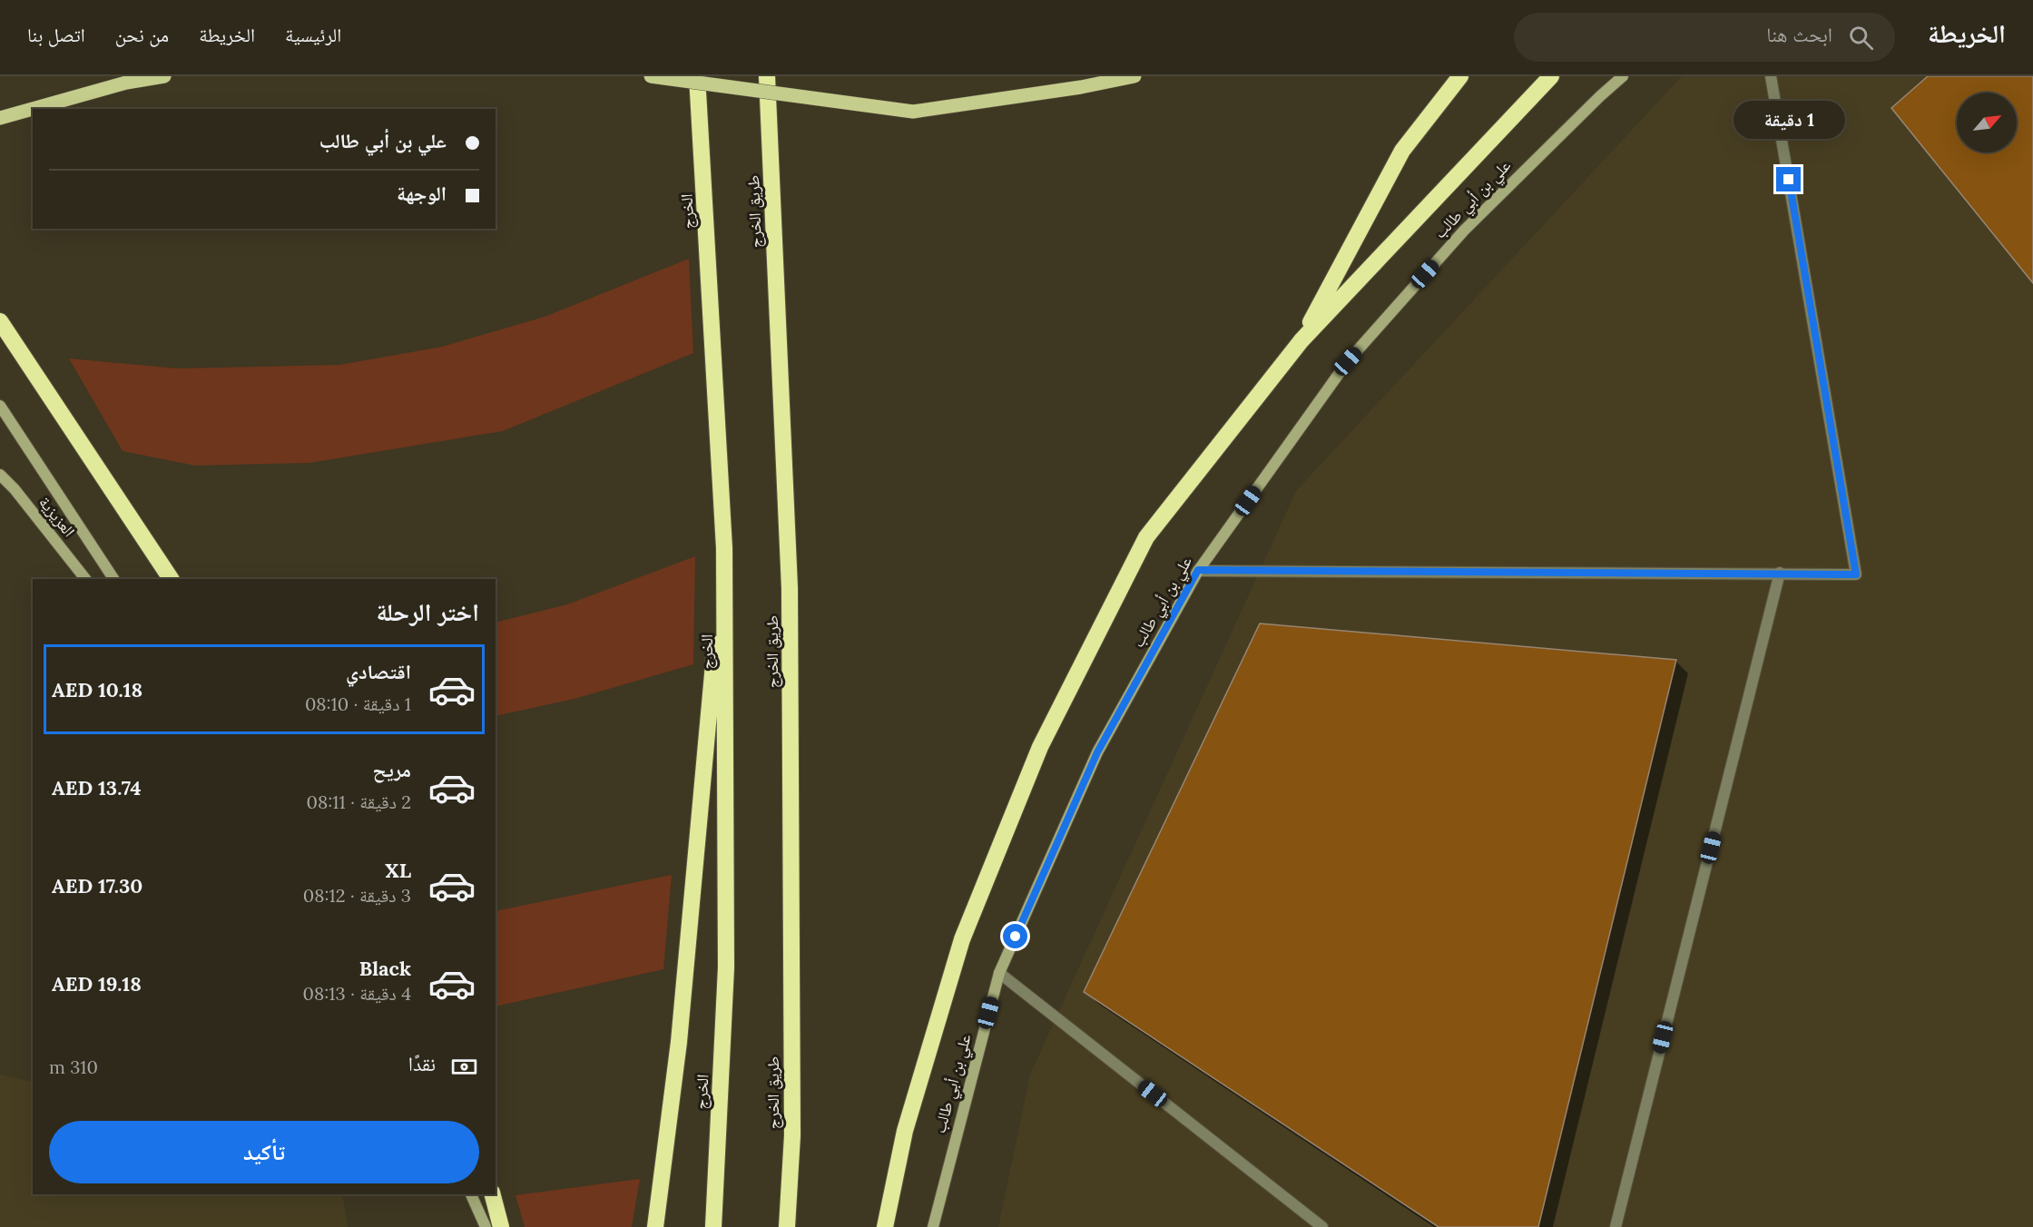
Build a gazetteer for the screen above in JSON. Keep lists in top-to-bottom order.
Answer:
{
  "streets": {
    "highway": ["الخرج", "طريق الخرج"],
    "street": ["علي بن أبي طالب", "العزيزية"]
  },
  "north": "top right",
  "page": {
    "header": "الخريطة",
    "search": "ابحث هنا",
    "nav": [
      "الرئيسية",
      "الخريطة",
      "من نحن",
      "اتصل بنا"
    ],
    "bubble": "1 دقيقة",
    "banner": ["علي بن أبي طالب", "الوجهة"],
    "heading": "اختر الرحلة",
    "list": [
      {
        "name": "اقتصادي",
        "note": "1 دقيقة · 08:10",
        "value": "AED 10.18"
      },
      {
        "name": "مريح",
        "note": "2 دقيقة · 08:11",
        "value": "AED 13.74"
      },
      {
        "name": "XL",
        "note": "3 دقيقة · 08:12",
        "value": "AED 17.30"
      },
      {
        "name": "Black",
        "note": "4 دقيقة · 08:13",
        "value": "AED 19.18"
      }
    ],
    "pay": ["نقدًا", "310 m"],
    "buttons": "تأكيد"
  }
}
